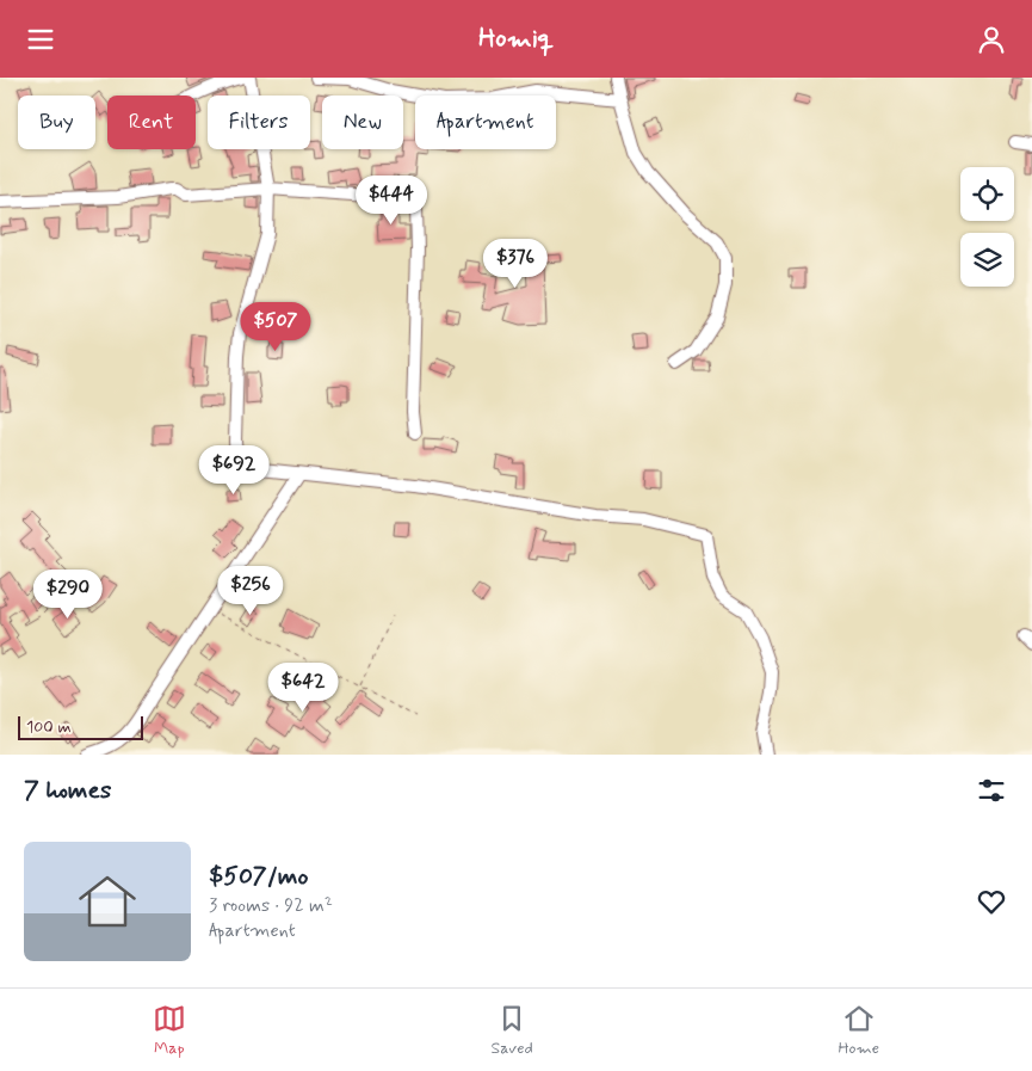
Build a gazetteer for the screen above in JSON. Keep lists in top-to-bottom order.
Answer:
{
  "scale_bar": "100 m",
  "page": {
    "header": "Homiq",
    "chip": [
      "Buy",
      "Rent",
      "Filters",
      "New",
      "Apartment"
    ],
    "price": [
      "$444",
      "$376",
      "$507",
      "$692",
      "$256",
      "$290",
      "$642"
    ],
    "scale": "100 m",
    "heading": "7 homes",
    "list": [
      {
        "name": "$507/mo",
        "note": "3 rooms · 92 m² · Apartment"
      }
    ],
    "tabs": ["Map", "Saved", "Home"]
  }
}
